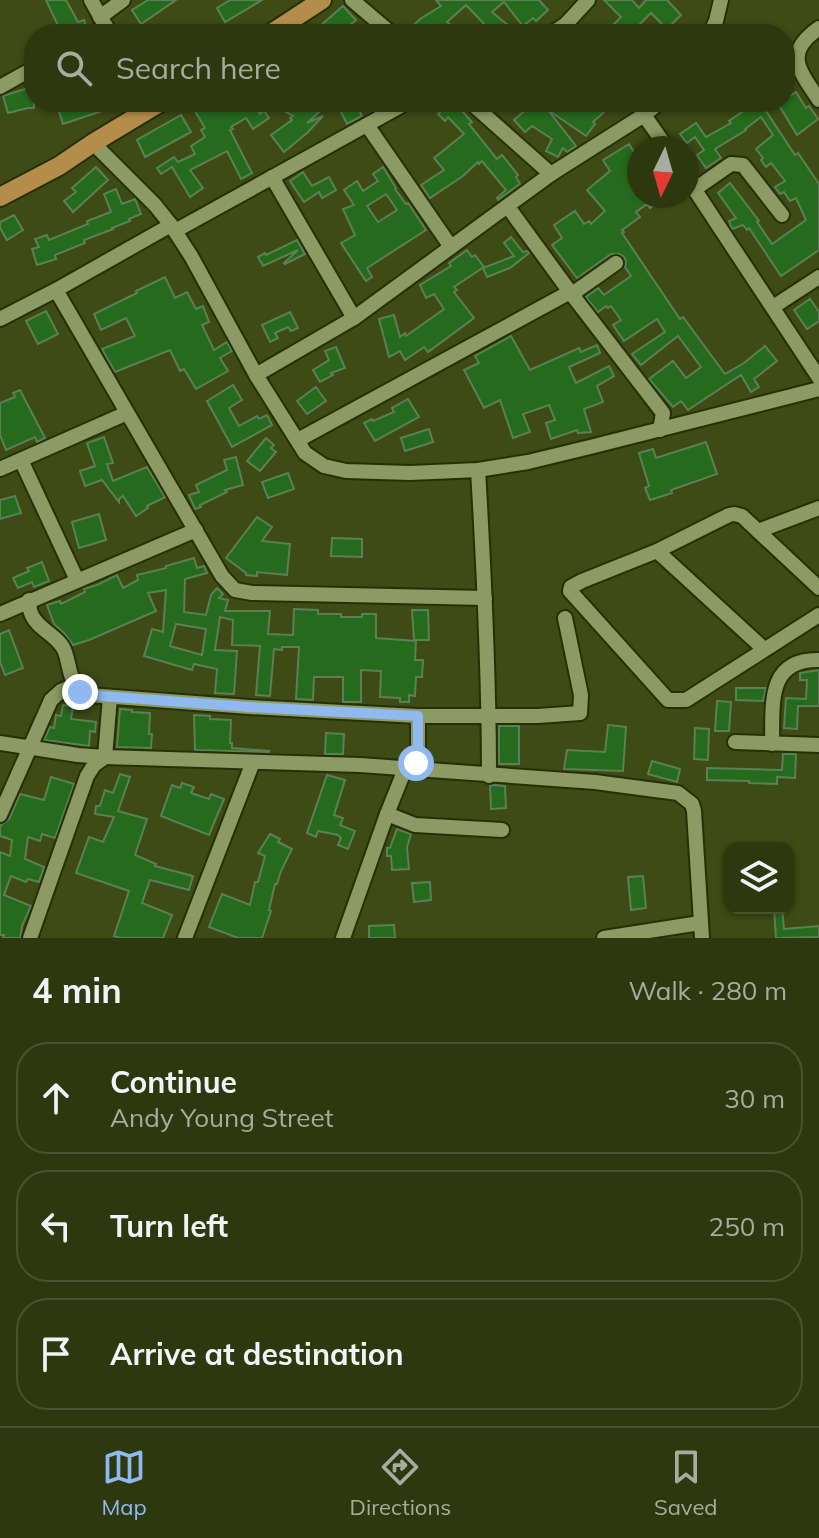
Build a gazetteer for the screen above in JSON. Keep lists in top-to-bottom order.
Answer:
{
  "north": "bottom",
  "page": {
    "search": "Search here",
    "heading": ["4 min", "Walk · 280 m"],
    "list": [
      ["Continue", "Andy Young Street", "30 m"],
      ["Turn left", "250 m"],
      "Arrive at destination"
    ],
    "nav": ["Map", "Directions", "Saved"]
  }
}
